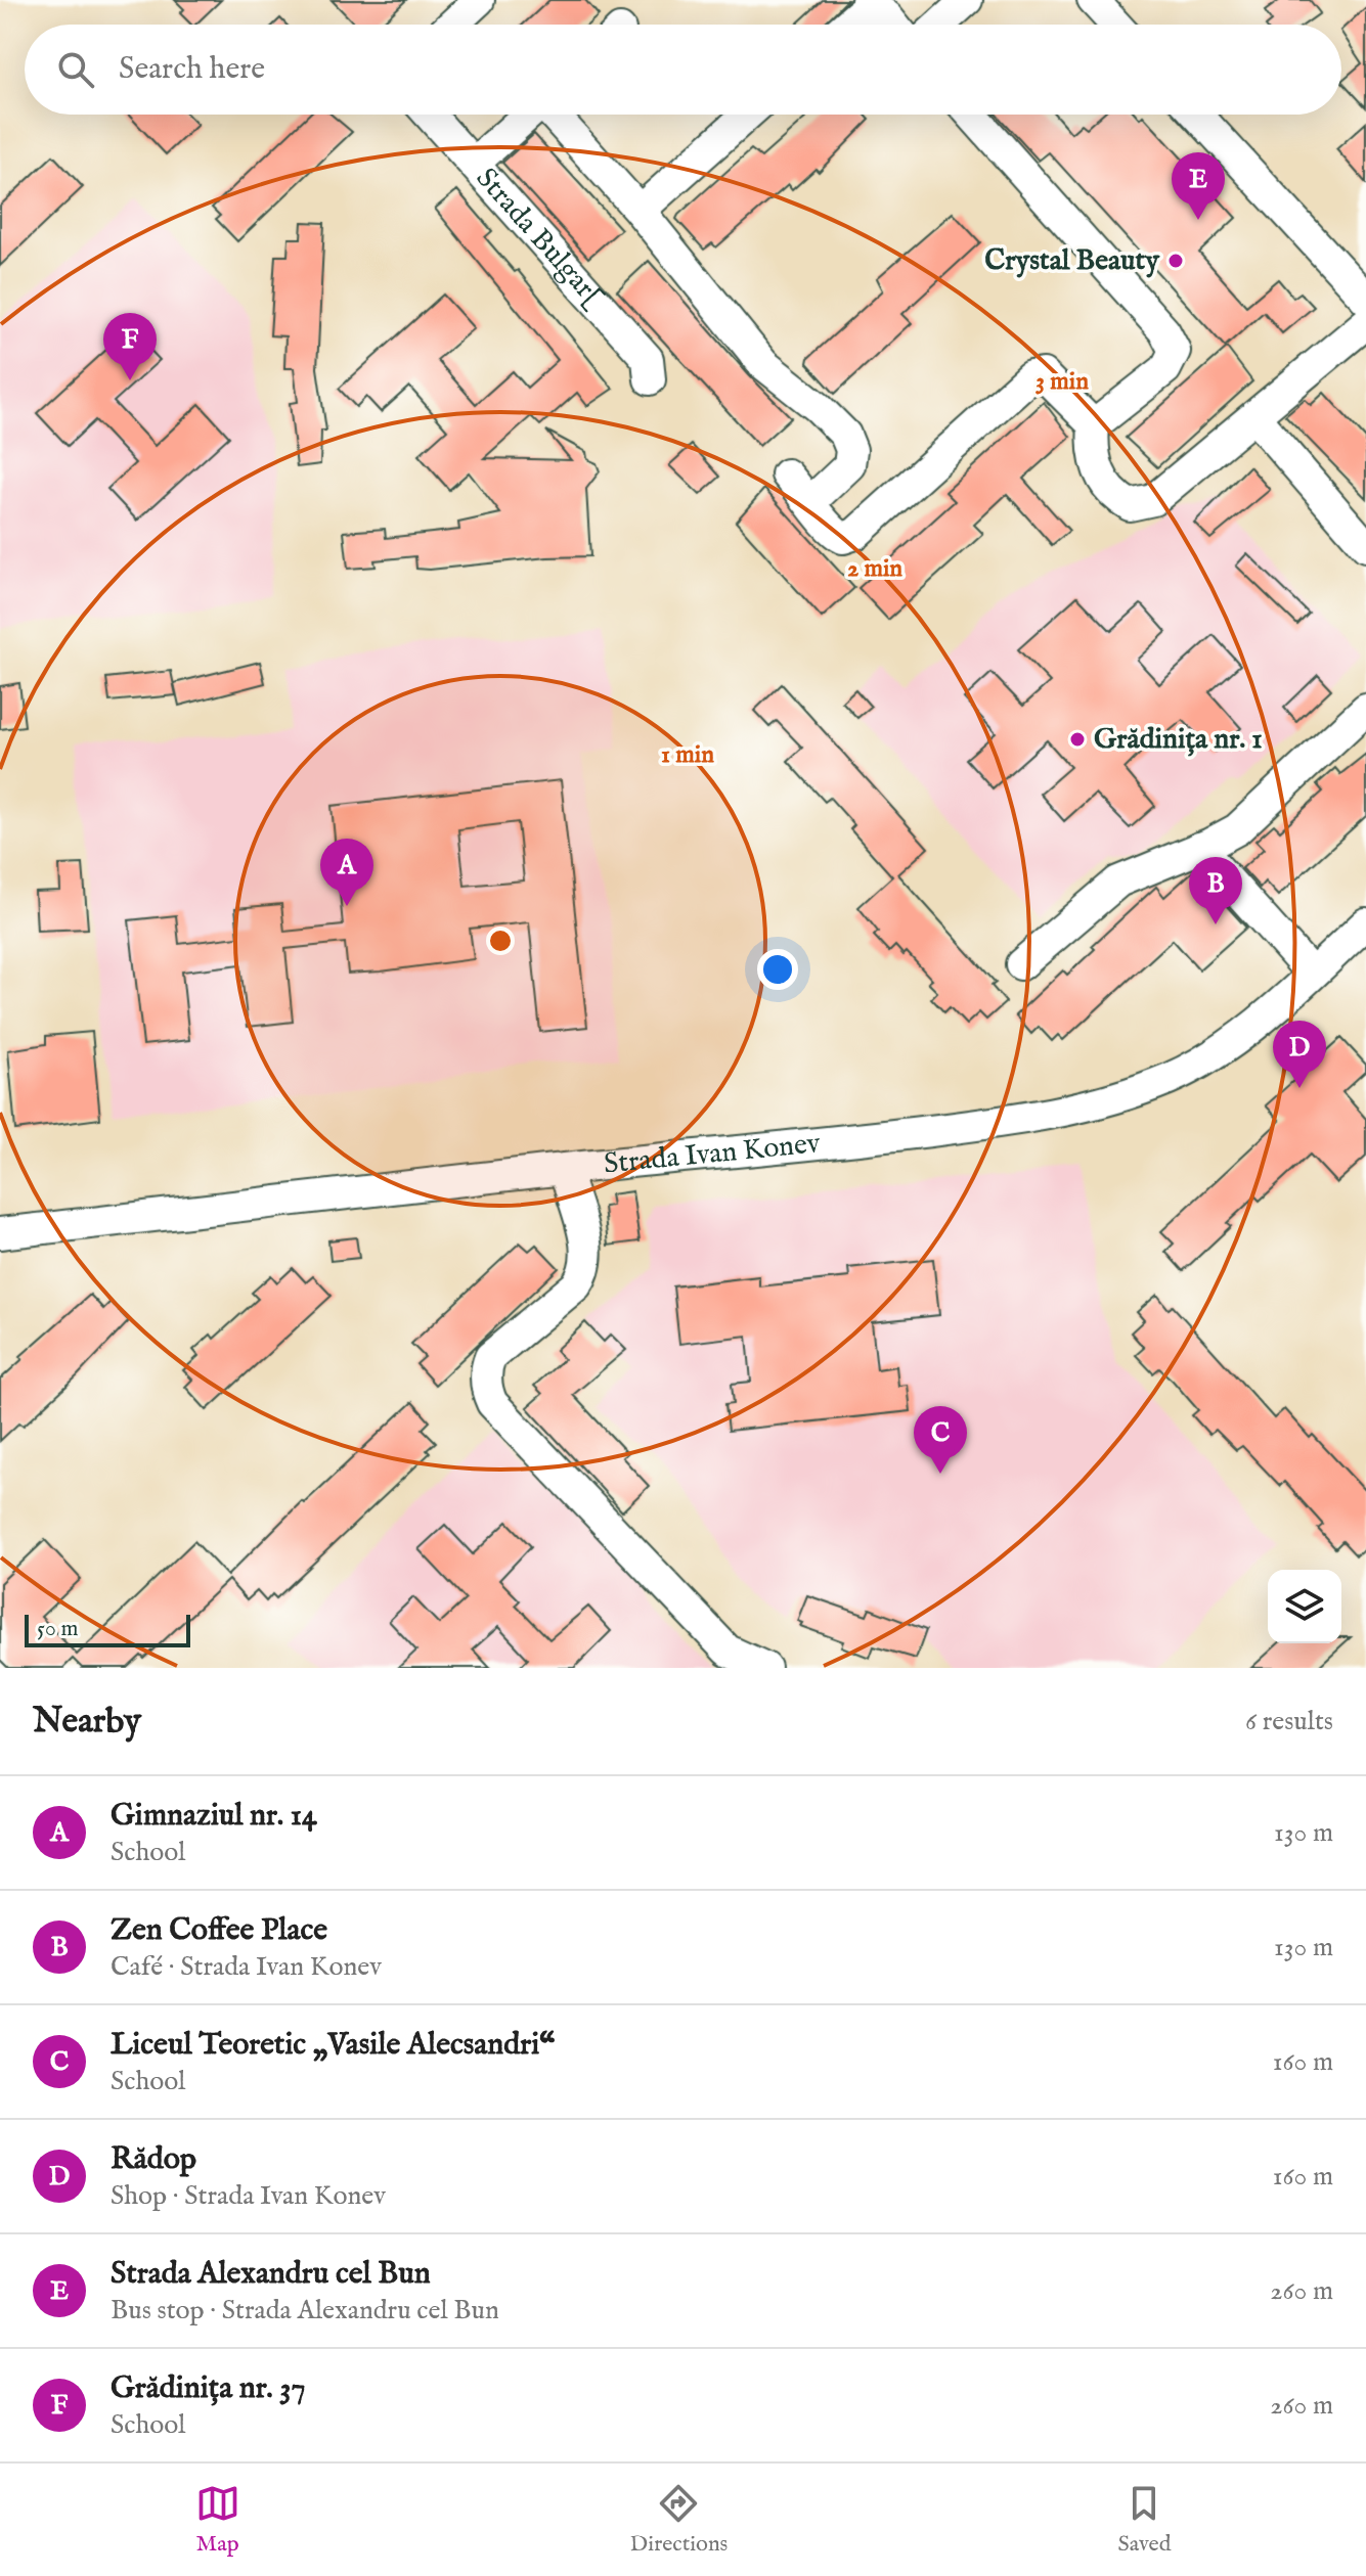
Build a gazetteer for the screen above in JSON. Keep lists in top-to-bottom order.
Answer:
{
  "streets": {
    "street": ["Strada Bulgar[", "Strada Ivan Konev"]
  },
  "places": ["Crystal Beauty", "Grădinița nr. 1"],
  "scale_bar": "50 m",
  "page": {
    "search": "Search here",
    "pins": [
      "E",
      "F",
      "A",
      "B",
      "D",
      "C"
    ],
    "scale": "50 m",
    "heading": ["Nearby", "6 results"],
    "list": [
      {
        "mark": "A",
        "name": "Gimnaziul nr. 14",
        "note": "School",
        "value": "130 m"
      },
      {
        "mark": "B",
        "name": "Zen Coffee Place",
        "note": "Café · Strada Ivan Konev",
        "value": "130 m"
      },
      {
        "mark": "C",
        "name": "Liceul Teoretic „Vasile Alecsandri“",
        "note": "School",
        "value": "160 m"
      },
      {
        "mark": "D",
        "name": "Rădop",
        "note": "Shop · Strada Ivan Konev",
        "value": "160 m"
      },
      {
        "mark": "E",
        "name": "Strada Alexandru cel Bun",
        "note": "Bus stop · Strada Alexandru cel Bun",
        "value": "260 m"
      },
      {
        "mark": "F",
        "name": "Grădinița nr. 37",
        "note": "School",
        "value": "260 m"
      }
    ],
    "nav": ["Map", "Directions", "Saved"]
  },
  "rings": ["3 min", "2 min", "1 min"]
}
